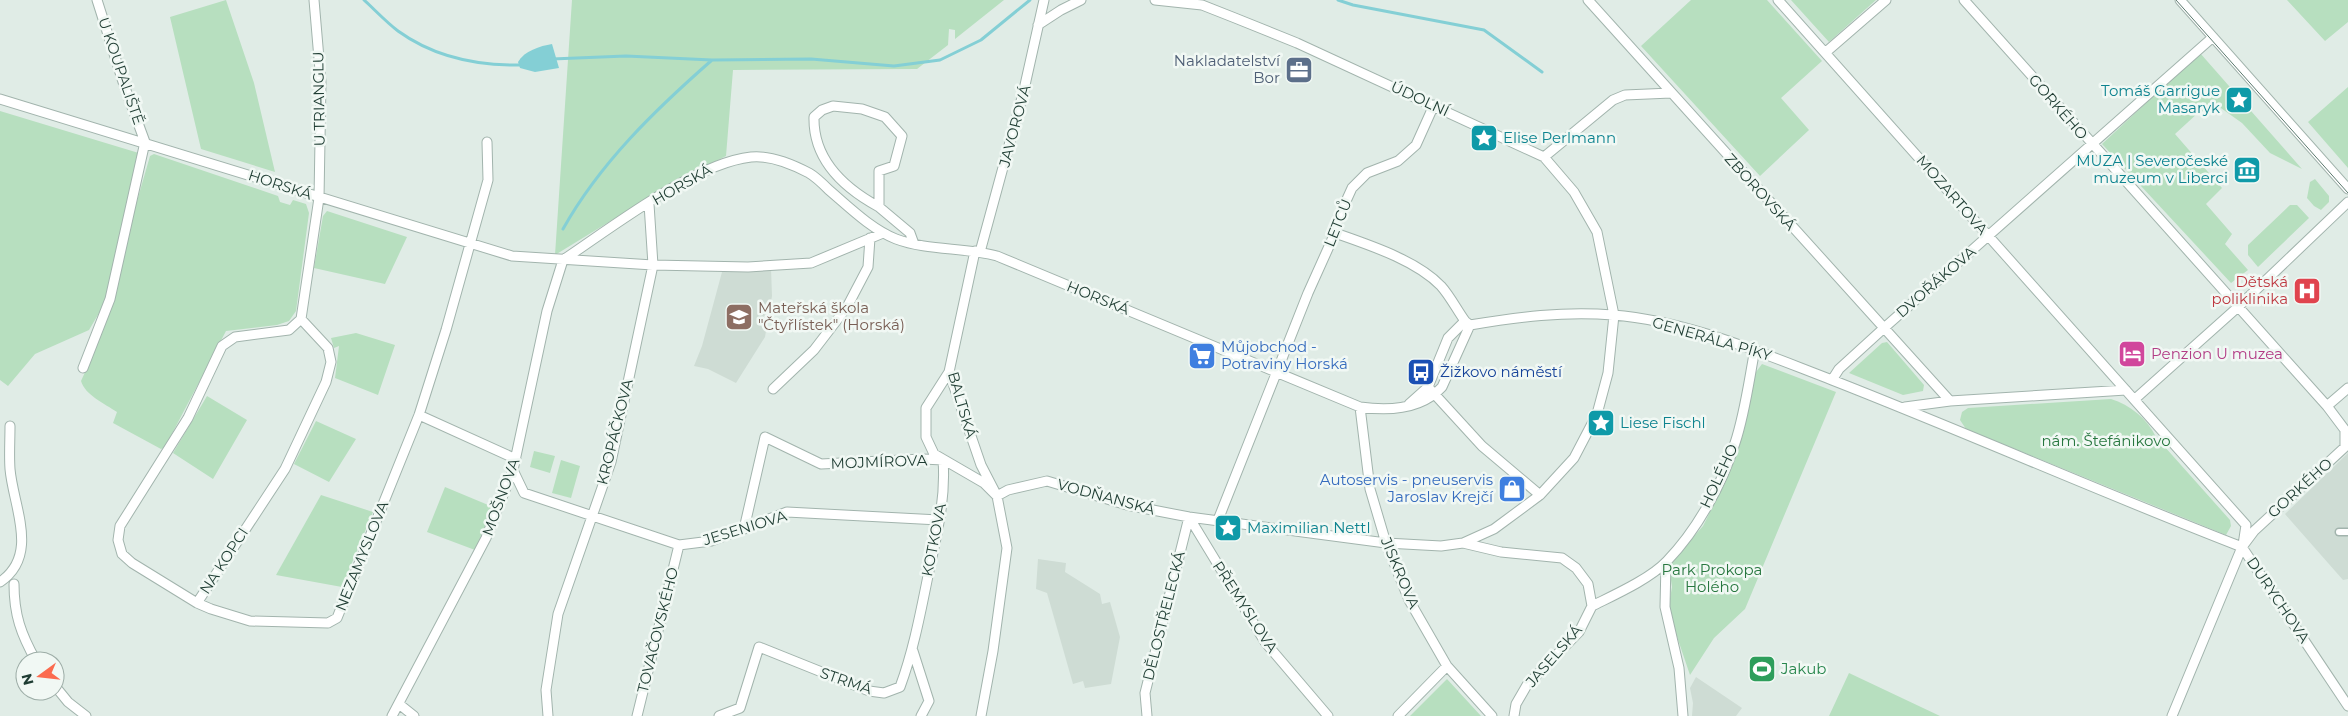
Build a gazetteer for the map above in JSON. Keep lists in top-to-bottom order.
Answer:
{
  "streets": {
    "street": [
      "U KOUPALIŠTĚ",
      "U TRIANGLU",
      "ÚDOLNÍ",
      "GORKÉHO",
      "JAVOROVÁ",
      "HORSKÁ",
      "ZBOROVSKÁ",
      "MOZARTOVA",
      "LETCŮ",
      "DVOŘÁKOVA",
      "GENERÁLA PÍKY",
      "BALTSKÁ",
      "KROPÁČKOVA",
      "MOJMÍROVA",
      "HOLÉHO",
      "MOŠNOVA",
      "VODŇANSKÁ",
      "JESENIOVA",
      "KOTKOVA",
      "NEZAMYSLOVA",
      "NA KOPCI",
      "JISKROVA",
      "DURYCHOVA",
      "PŘEMYSLOVA",
      "DĚLOSTŘELECKÁ",
      "TOVAČOVSKÉHO",
      "JASELSKÁ",
      "STRMÁ"
    ]
  },
  "crossings": [
    ["U KOUPALIŠTĚ", "HORSKÁ"],
    ["U TRIANGLU", "HORSKÁ"],
    ["ÚDOLNÍ", "LETCŮ"],
    ["GORKÉHO", "DVOŘÁKOVA"],
    ["GORKÉHO", "DURYCHOVA"],
    ["JAVOROVÁ", "HORSKÁ"],
    ["JAVOROVÁ", "BALTSKÁ"],
    ["HORSKÁ", "LETCŮ"],
    ["HORSKÁ", "BALTSKÁ"],
    ["HORSKÁ", "KROPÁČKOVA"],
    ["HORSKÁ", "MOŠNOVA"],
    ["HORSKÁ", "NEZAMYSLOVA"],
    ["HORSKÁ", "JISKROVA"],
    ["ZBOROVSKÁ", "DVOŘÁKOVA"],
    ["MOZARTOVA", "DVOŘÁKOVA"],
    ["LETCŮ", "VODŇANSKÁ"],
    ["GENERÁLA PÍKY", "HOLÉHO"],
    ["BALTSKÁ", "VODŇANSKÁ"],
    ["KROPÁČKOVA", "JESENIOVA"],
    ["MOJMÍROVA", "JESENIOVA"],
    ["MOJMÍROVA", "KOTKOVA"],
    ["HOLÉHO", "JASELSKÁ"],
    ["MOŠNOVA", "JESENIOVA"],
    ["VODŇANSKÁ", "JISKROVA"],
    ["VODŇANSKÁ", "PŘEMYSLOVA"],
    ["VODŇANSKÁ", "DĚLOSTŘELECKÁ"],
    ["JESENIOVA", "KOTKOVA"],
    ["JESENIOVA", "TOVAČOVSKÉHO"],
    ["KOTKOVA", "STRMÁ"],
    ["NEZAMYSLOVA", "NA KOPCI"],
    ["PŘEMYSLOVA", "DĚLOSTŘELECKÁ"]
  ],
  "parks": ["nám. Štefánikovo", "Park Prokopa Holého"],
  "places": {
    "office": ["Nakladatelství Bor"],
    "place": [
      "Tomáš Garrigue Masaryk",
      "Elise Perlmann",
      "Liese Fischl",
      "Maximilian Nettl"
    ],
    "museum": ["MUZA | Severočeské muzeum v Liberci"],
    "hospital": ["Dětská poliklinika"],
    "school or university": ["Mateřská škola \"Čtyřlístek\" (Horská)"],
    "hotel": ["Penzion U muzea"],
    "supermarket": ["Můjobchod - Potraviny Horská"],
    "bus stop": ["Žižkovo náměstí"],
    "shop": ["Autoservis - pneuservis Jaroslav Krejčí"],
    "sports": ["Jakub"]
  },
  "north": "left"
}
